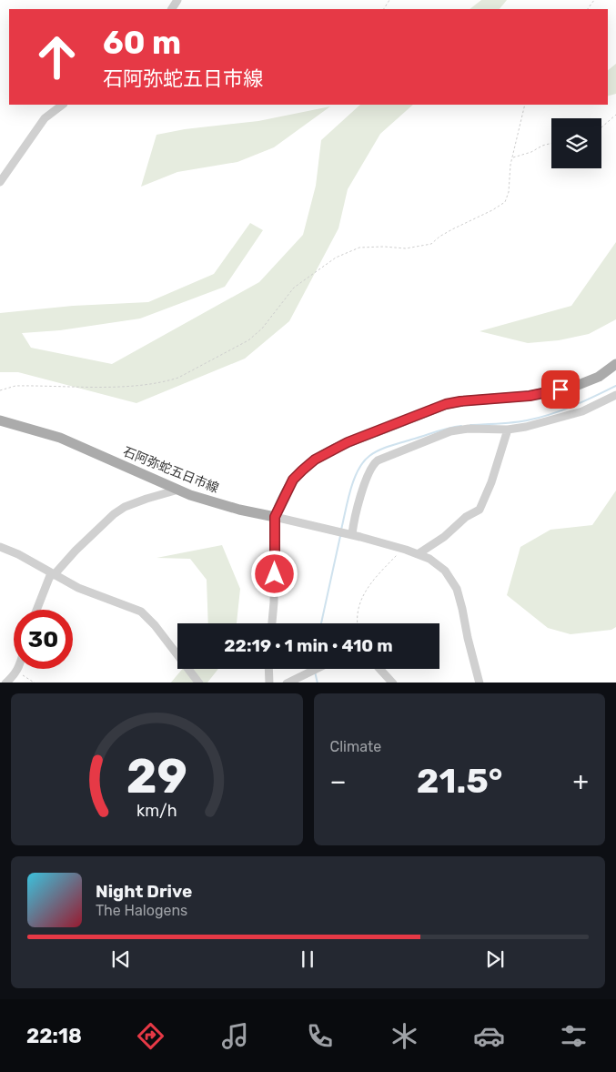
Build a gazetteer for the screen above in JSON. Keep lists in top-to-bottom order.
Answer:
{
  "streets": {
    "main road": ["石阿弥蛇五日市線"]
  },
  "page": {
    "turn": ["60 m", "石阿弥蛇五日市線"],
    "limit": "30",
    "trip": "22:19 · 1 min · 410 m",
    "tile": "Climate",
    "heat": ["−", "21.5°", "+"],
    "song": ["Night Drive", "The Halogens"],
    "tabs": "22:18",
    "gauge": ["29", "km/h"]
  }
}
